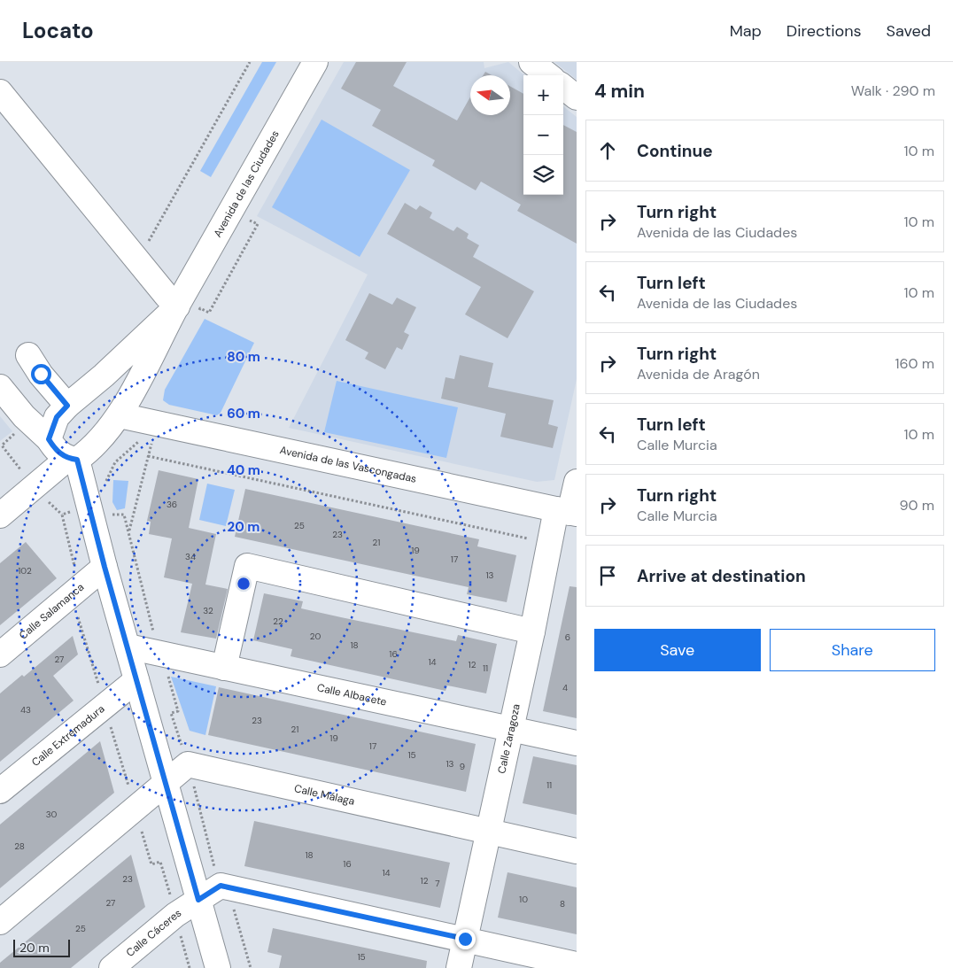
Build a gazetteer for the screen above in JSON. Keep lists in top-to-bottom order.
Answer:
{
  "streets": {
    "street": [
      "Avenida de las Ciudades",
      "Avenida de las Vascongadas",
      "Calle Salamanca",
      "Calle Albacete",
      "Calle Extremadura",
      "Calle Zaragoza",
      "Calle Málaga",
      "Calle Cáceres"
    ]
  },
  "crossings": [
    ["Avenida de las Ciudades", "Avenida de las Vascongadas"],
    ["Avenida de las Vascongadas", "Calle Zaragoza"],
    ["Calle Albacete", "Calle Zaragoza"],
    ["Calle Zaragoza", "Calle Málaga"],
    ["Calle Zaragoza", "Calle Cáceres"]
  ],
  "house_numbers": [
    "36",
    "25",
    "23",
    "21",
    "19",
    "34",
    "17",
    "102",
    "13",
    "32",
    "22",
    "20",
    "6",
    "18",
    "16",
    "27",
    "14",
    "12",
    "11",
    "4",
    "43",
    "23",
    "21",
    "19",
    "17",
    "15",
    "13",
    "9",
    "11",
    "30",
    "28",
    "18",
    "16",
    "14",
    "23",
    "12",
    "7",
    "10",
    "27",
    "8",
    "25",
    "15"
  ],
  "scale_bar": "20 m",
  "north": "left",
  "page": {
    "header": "Locato",
    "nav": ["Map", "Directions", "Saved"],
    "heading": ["4 min", "Walk · 290 m"],
    "map_buttons": ["+", "−"],
    "list": [
      ["Continue", "10 m"],
      ["Turn right", "Avenida de las Ciudades", "10 m"],
      ["Turn left", "Avenida de las Ciudades", "10 m"],
      ["Turn right", "Avenida de Aragón", "160 m"],
      ["Turn left", "Calle Murcia", "10 m"],
      ["Turn right", "Calle Murcia", "90 m"],
      "Arrive at destination"
    ],
    "buttons": ["Save", "Share"],
    "scale": "20 m"
  },
  "rings": [
    "80 m",
    "60 m",
    "40 m",
    "20 m"
  ]
}
